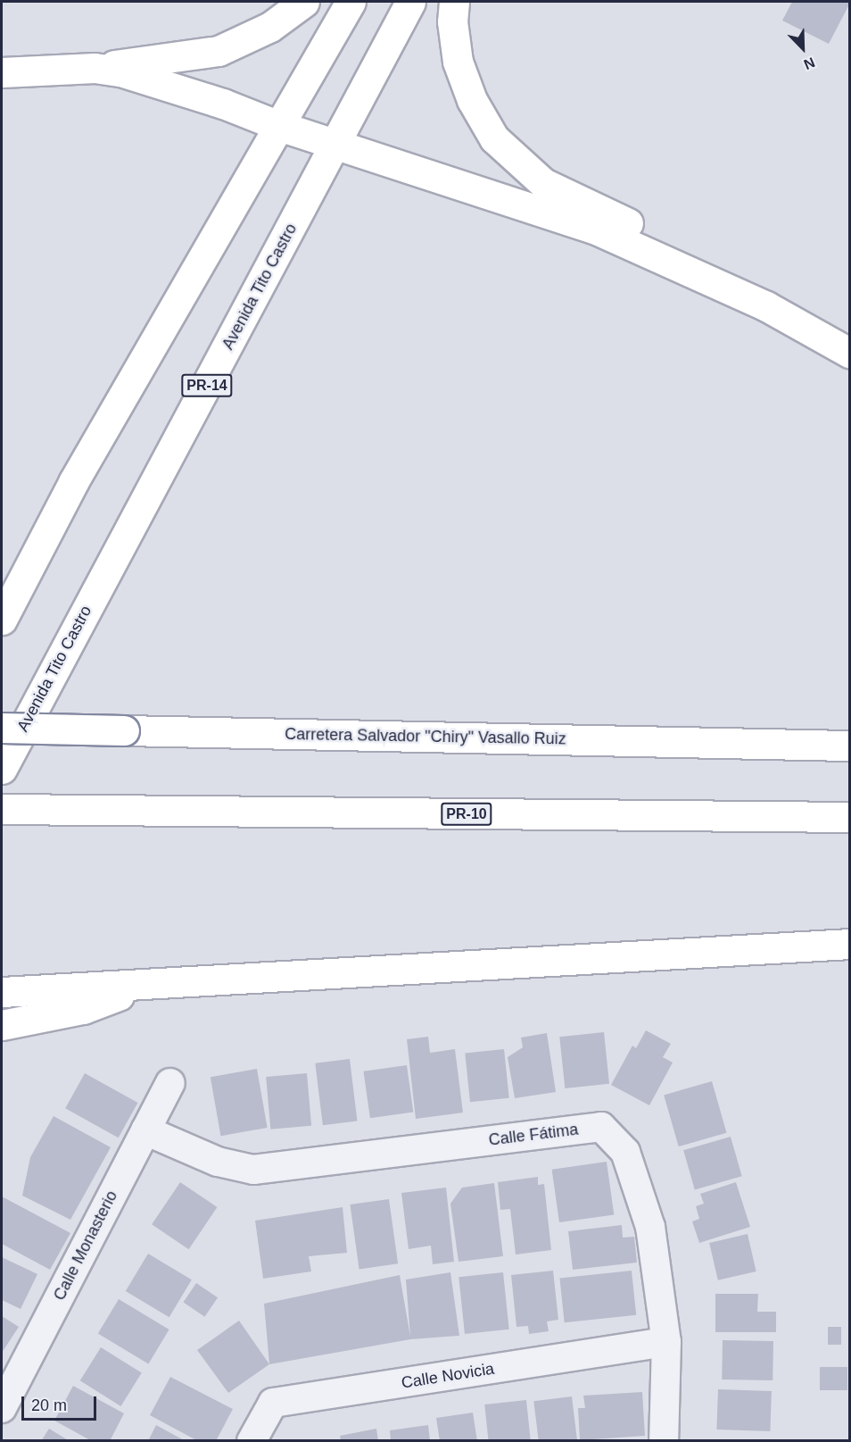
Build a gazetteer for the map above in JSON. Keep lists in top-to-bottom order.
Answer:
{
  "streets": {
    "main road": [
      "Avenida Tito Castro",
      "PR-14",
      "Carretera Salvador \"Chiry\" Vasallo Ruiz",
      "PR-10"
    ],
    "street": ["Calle Fátima", "Calle Monasterio", "Calle Novicia"]
  },
  "crossings": [
    ["Calle Fátima", "Calle Monasterio"],
    ["Calle Fátima", "Calle Novicia"]
  ],
  "scale_bar": "20 m",
  "north": "bottom right"
}
